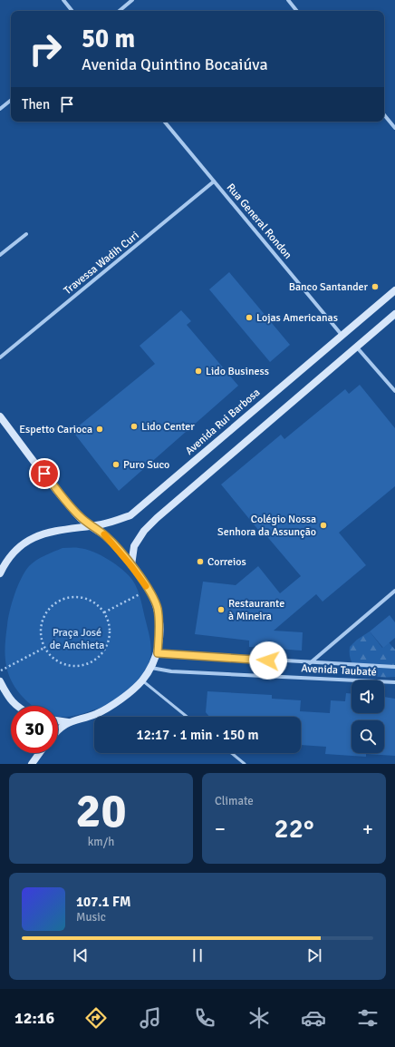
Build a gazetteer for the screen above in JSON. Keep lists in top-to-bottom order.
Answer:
{
  "streets": {
    "main road": ["Avenida Rui Barbosa"],
    "street": ["Rua General Rondon", "Travessa Wadih Curi", "Avenida Taubaté"]
  },
  "crossings": [
    ["Rua General Rondon", "Travessa Wadih Curi"],
    ["Rua General Rondon", "Avenida Rui Barbosa"]
  ],
  "parks": ["Praça José de Anchieta"],
  "places": [
    "Banco Santander",
    "Lojas Americanas",
    "Lido Business",
    "Lido Center",
    "Espetto Carioca",
    "Puro Suco",
    "Colégio Nossa Senhora da Assunção",
    "Correios",
    "Restaurante à Mineira"
  ],
  "page": {
    "turn": ["50 m", "Avenida Quintino Bocaiúva"],
    "then": "Then",
    "limit": "30",
    "trip": "12:17 · 1 min · 150 m",
    "tile": [
      ["20", "km/h"],
      "Climate"
    ],
    "heat": ["−", "22°", "+"],
    "song": ["107.1 FM", "Music"],
    "tabs": "12:16"
  }
}
